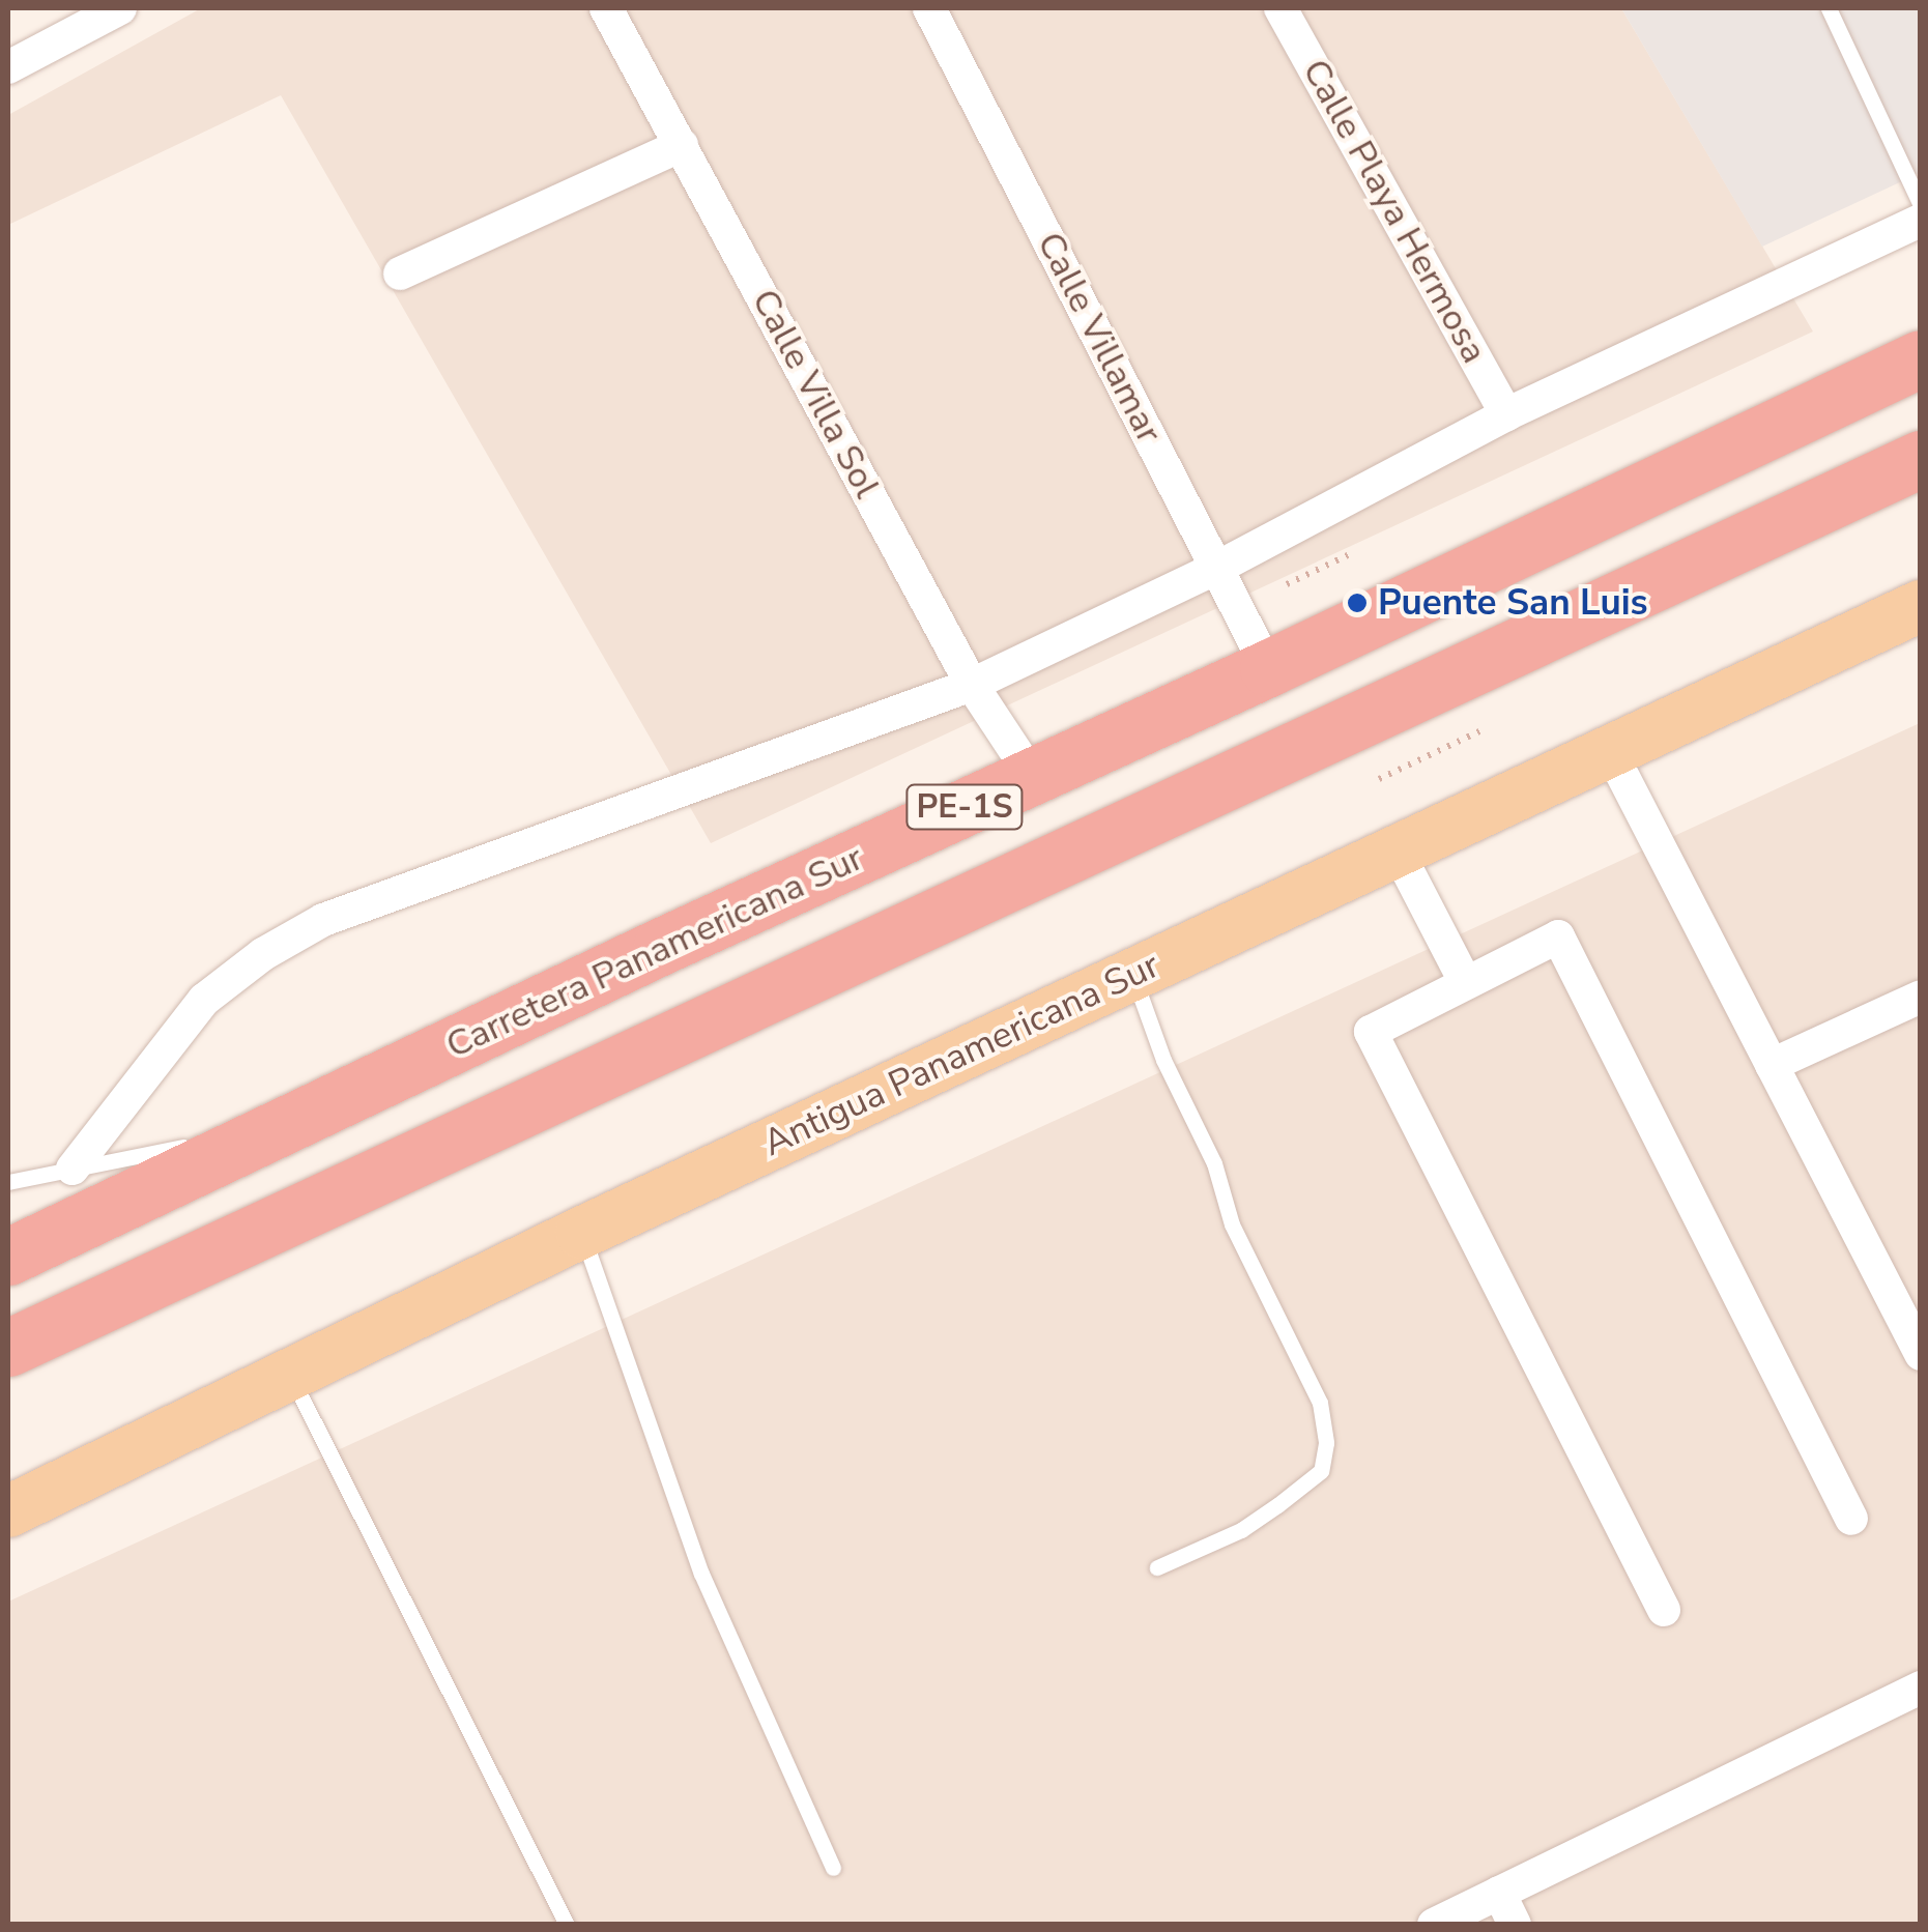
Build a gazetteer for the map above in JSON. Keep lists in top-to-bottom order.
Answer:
{
  "streets": {
    "highway": ["PE-1S", "Carretera Panamericana Sur"],
    "main road": ["Antigua Panamericana Sur"],
    "street": ["Calle Playa Hermosa", "Calle Villamar", "Calle Villa Sol"]
  },
  "crossings": [
    ["Calle Villamar", "Carretera Panamericana Sur"],
    ["Calle Villa Sol", "Carretera Panamericana Sur"]
  ],
  "places": ["Puente San Luis"]
}
